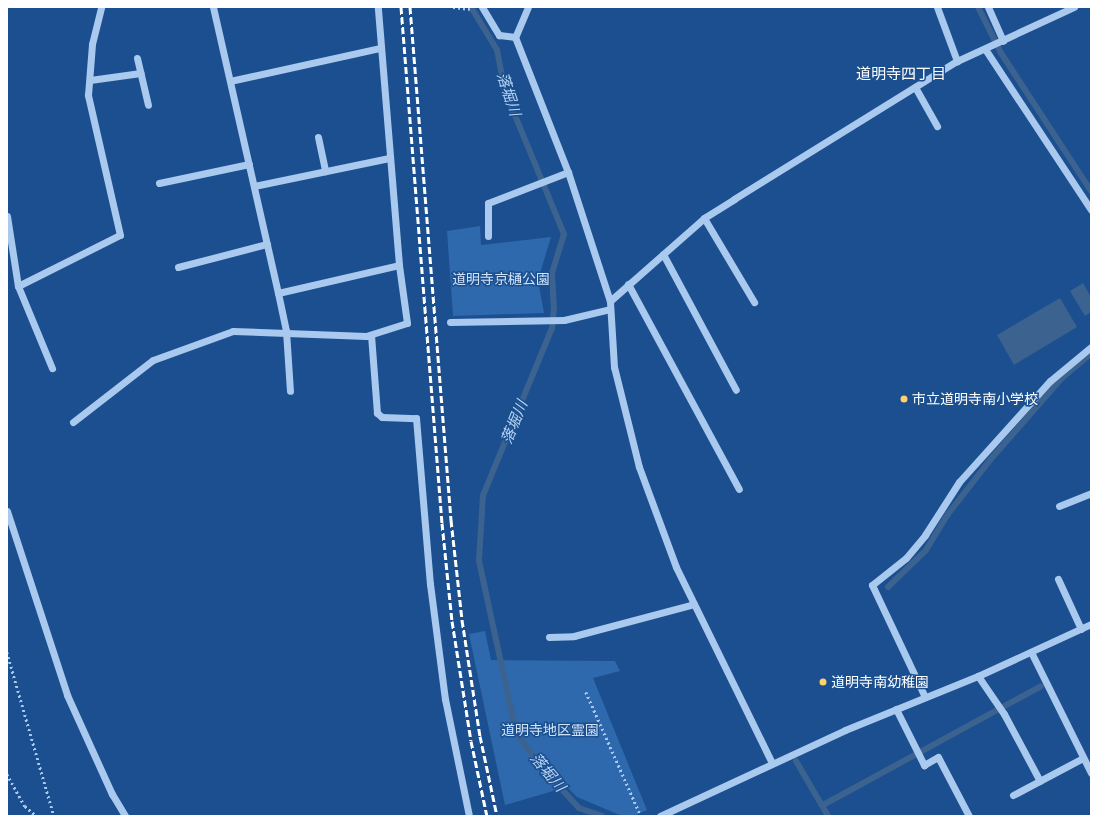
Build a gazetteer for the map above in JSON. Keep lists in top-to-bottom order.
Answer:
{
  "districts": ["道明寺四丁目"],
  "water": ["落堀川"],
  "parks": ["道明寺京樋公園", "道明寺地区霊園"],
  "places": ["市立道明寺南小学校", "道明寺南幼稚園"]
}
